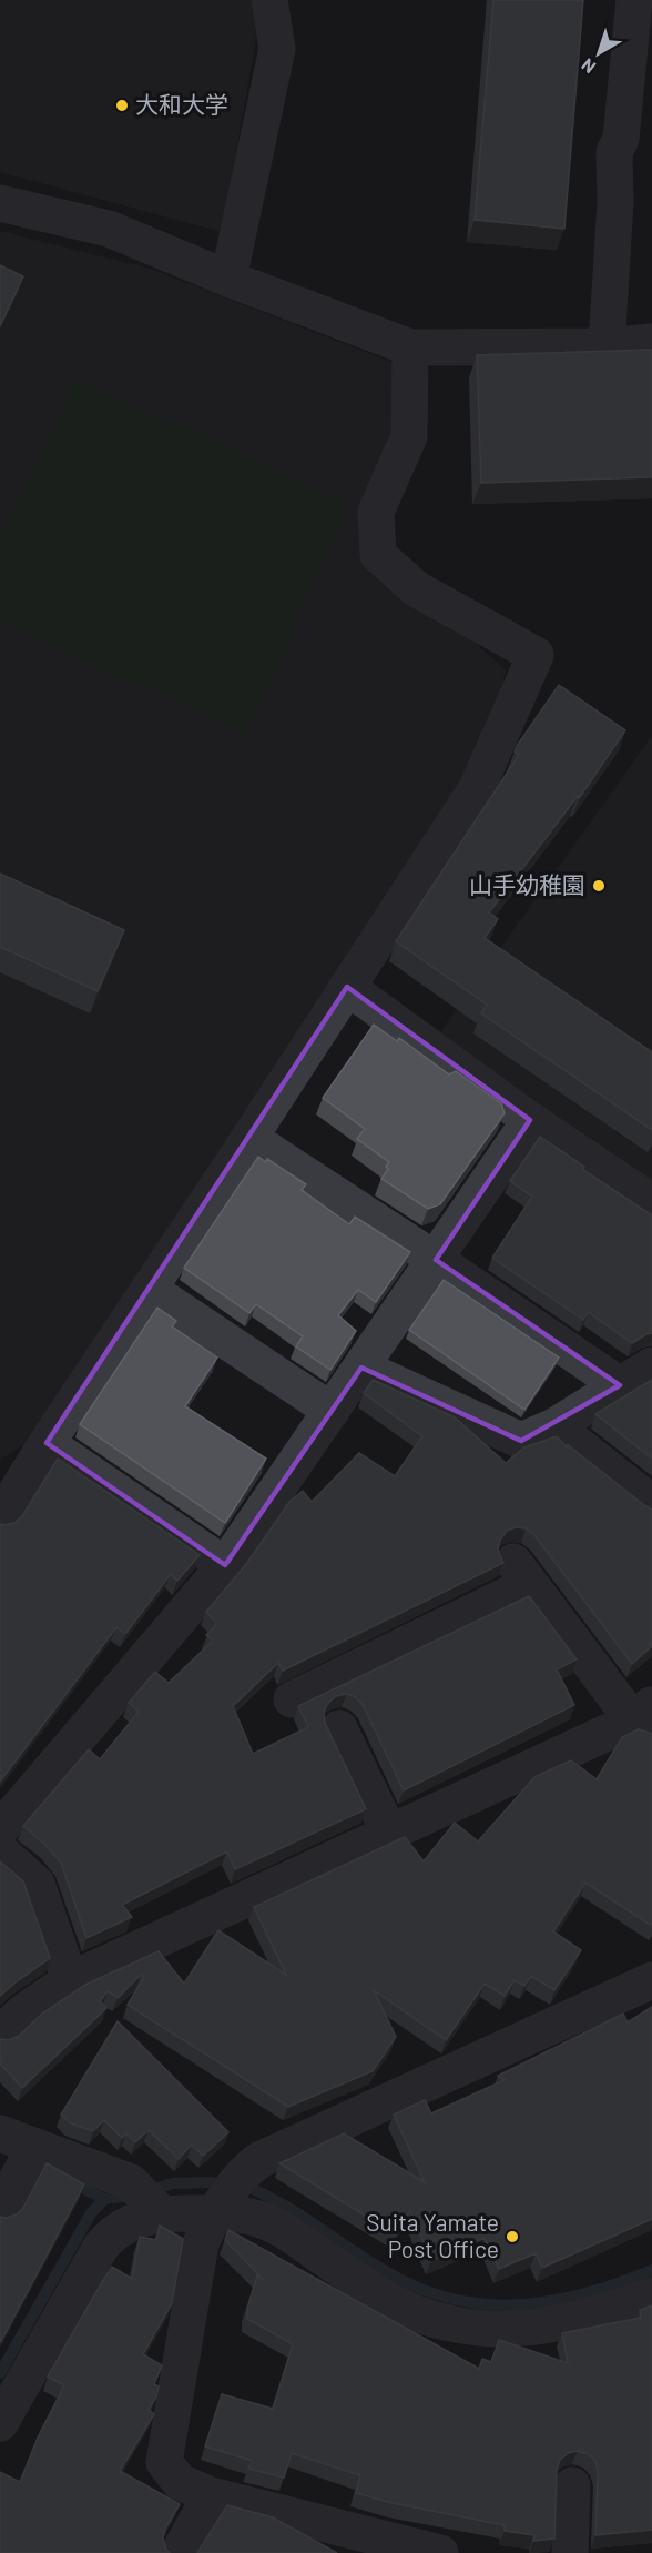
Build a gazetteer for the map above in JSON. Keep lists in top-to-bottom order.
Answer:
{
  "places": ["大和大学", "山手幼稚園", "Suita Yamate Post Office"],
  "north": "bottom left"
}
